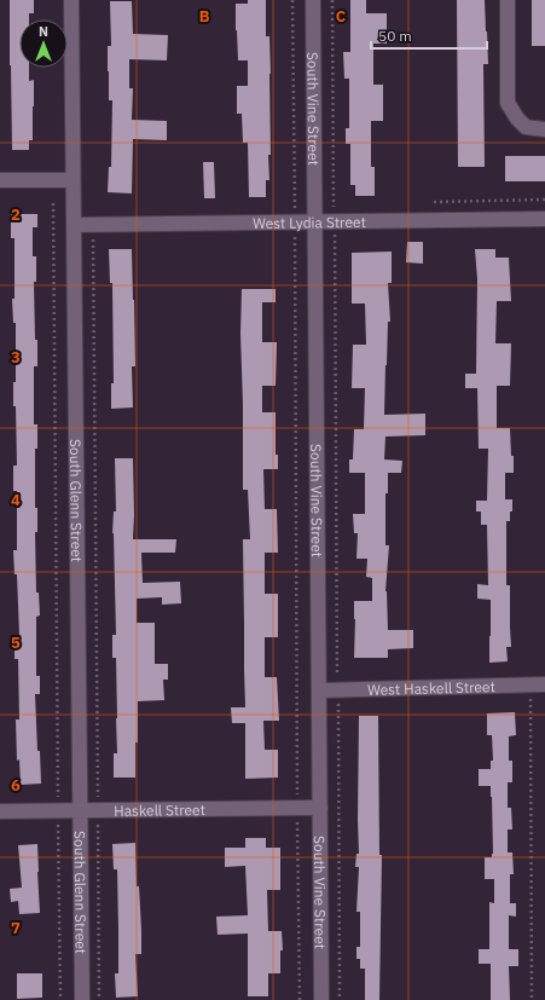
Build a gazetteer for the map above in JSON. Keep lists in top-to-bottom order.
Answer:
{
  "streets": {
    "street": [
      "South Vine Street",
      "West Lydia Street",
      "South Glenn Street",
      "West Haskell Street",
      "Haskell Street"
    ]
  },
  "crossings": [
    ["South Vine Street", "West Lydia Street"],
    ["South Vine Street", "West Haskell Street"],
    ["South Vine Street", "Haskell Street"],
    ["West Lydia Street", "South Glenn Street"],
    ["South Glenn Street", "Haskell Street"]
  ],
  "scale_bar": "50 m",
  "north": "top",
  "grid": {
    "columns": ["B", "C"],
    "rows": [
      "2",
      "3",
      "4",
      "5",
      "6",
      "7"
    ]
  }
}
